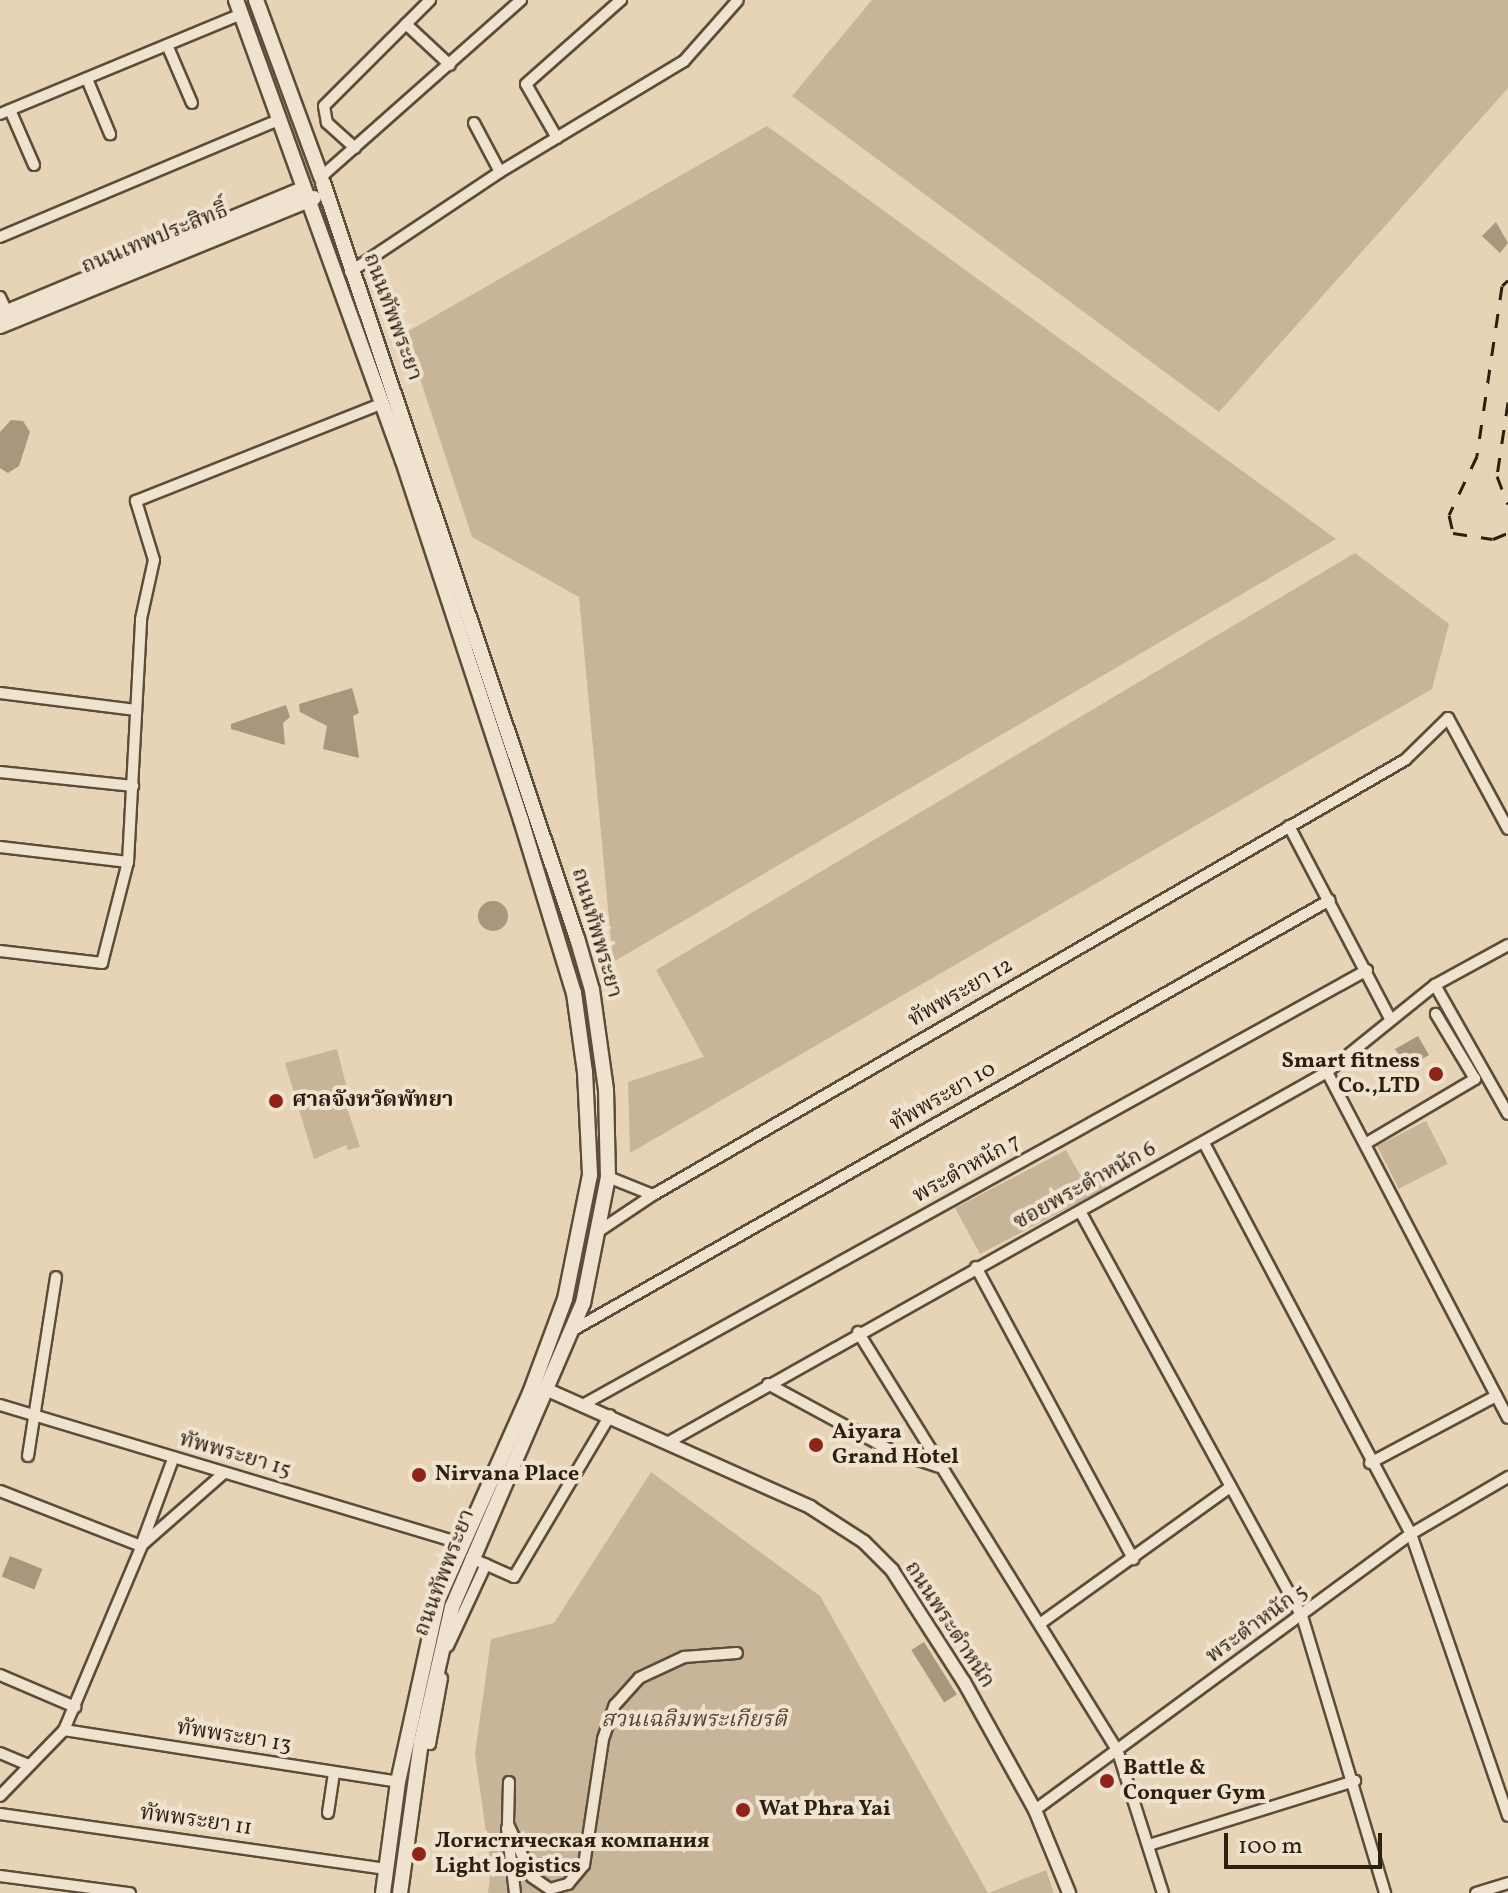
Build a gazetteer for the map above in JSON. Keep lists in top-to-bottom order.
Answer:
{
  "streets": {
    "main road": ["ถนนเทพประสิทธิ์", "ถนนทัพพระยา"],
    "street": [
      "ทัพพระยา 12",
      "ทัพพระยา 10",
      "พระตำหนัก 7",
      "ซอยพระตำหนัก 6",
      "ทัพพระยา 15",
      "พระตำหนัก 5",
      "ถนนพระตำหนัก",
      "ทัพพระยา 13",
      "ทัพพระยา 11"
    ]
  },
  "crossings": [
    ["ถนนเทพประสิทธิ์", "ถนนทัพพระยา"],
    ["ถนนทัพพระยา", "ทัพพระยา 12"],
    ["ถนนทัพพระยา", "ทัพพระยา 10"],
    ["ถนนทัพพระยา", "ทัพพระยา 15"],
    ["ถนนทัพพระยา", "ถนนพระตำหนัก"],
    ["ถนนทัพพระยา", "ทัพพระยา 13"],
    ["ถนนทัพพระยา", "ทัพพระยา 11"],
    ["พระตำหนัก 7", "ถนนพระตำหนัก"],
    ["ซอยพระตำหนัก 6", "ถนนพระตำหนัก"],
    ["พระตำหนัก 5", "ถนนพระตำหนัก"]
  ],
  "parks": ["สวนเฉลิมพระเกียรติ"],
  "places": [
    "Smart fitness Co.,LTD",
    "ศาลจังหวัดพัทยา",
    "Aiyara Grand Hotel",
    "Nirvana Place",
    "Battle & Conquer Gym",
    "Wat Phra Yai",
    "Логистическая компания Light logistics"
  ],
  "scale_bar": "100 m"
}
